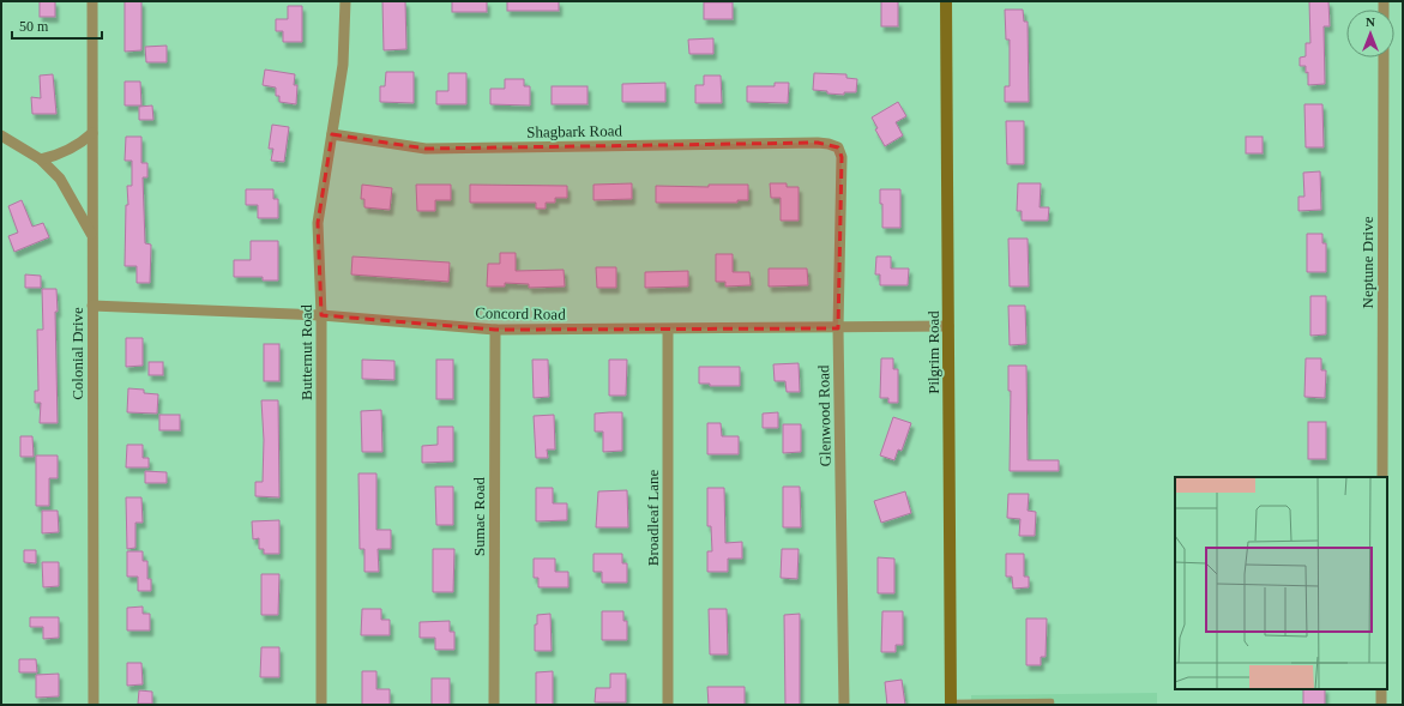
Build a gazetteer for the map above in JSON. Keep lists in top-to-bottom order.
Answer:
{
  "streets": {
    "street": [
      "Shagbark Road",
      "Neptune Drive",
      "Concord Road",
      "Butternut Road",
      "Pilgrim Road",
      "Colonial Drive",
      "Glenwood Road",
      "Sumac Road",
      "Broadleaf Lane"
    ]
  },
  "crossings": [
    ["Shagbark Road", "Butternut Road"],
    ["Shagbark Road", "Glenwood Road"],
    ["Concord Road", "Butternut Road"],
    ["Concord Road", "Pilgrim Road"],
    ["Concord Road", "Colonial Drive"],
    ["Concord Road", "Glenwood Road"],
    ["Concord Road", "Sumac Road"],
    ["Concord Road", "Broadleaf Lane"]
  ],
  "scale_bar": "50 m",
  "north": "top"
}
